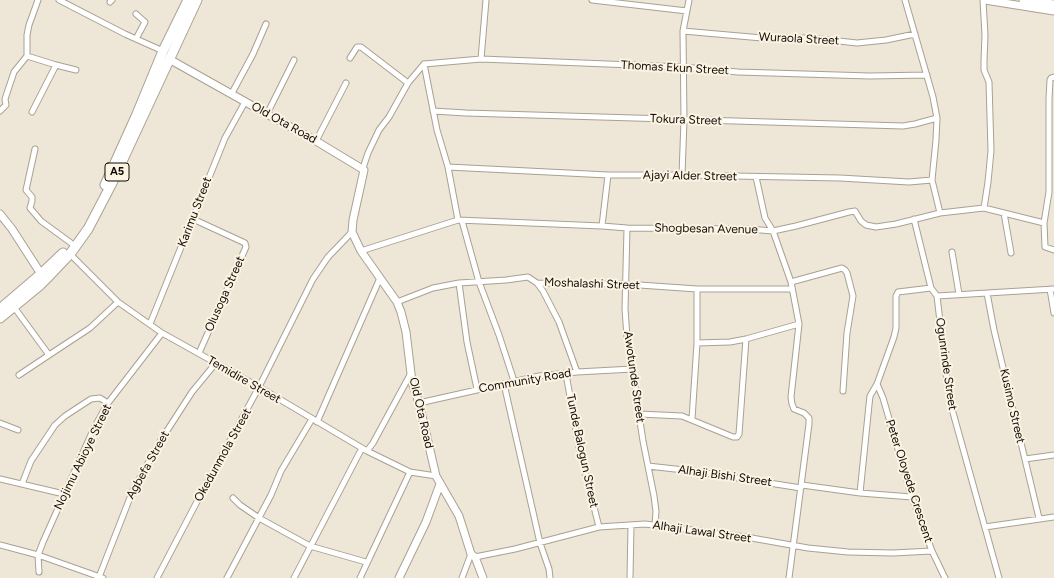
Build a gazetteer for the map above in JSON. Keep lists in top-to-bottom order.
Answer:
{
  "streets": {
    "highway": ["A5"],
    "street": [
      "Wuraola Street",
      "Thomas Ekun Street",
      "Tokura Street",
      "Old Ota Road",
      "Ajayi Alder Street",
      "Karimu Street",
      "Shogbesan Avenue",
      "Moshalashi Street",
      "Olusoga Street",
      "Ogunrinde Street",
      "Awotunde Street",
      "Temidire Street",
      "Community Road",
      "Kusimo Street",
      "Tunde Balogun Street",
      "Okedunmola Street",
      "Nojimu Abioye Street",
      "Agbefa Street",
      "Alhaji Bishi Street",
      "Peter Oloyede Crescent",
      "Alhaji Lawal Street"
    ]
  },
  "crossings": [
    ["Old Ota Road", "A5"],
    ["Old Ota Road", "Karimu Street"],
    ["Old Ota Road", "Shogbesan Avenue"],
    ["Old Ota Road", "Moshalashi Street"],
    ["Old Ota Road", "Temidire Street"],
    ["Old Ota Road", "Community Road"],
    ["Old Ota Road", "Okedunmola Street"],
    ["Old Ota Road", "Alhaji Lawal Street"],
    ["A5", "Temidire Street"],
    ["Karimu Street", "Olusoga Street"],
    ["Karimu Street", "Temidire Street"],
    ["Shogbesan Avenue", "Awotunde Street"],
    ["Moshalashi Street", "Awotunde Street"],
    ["Olusoga Street", "Temidire Street"],
    ["Awotunde Street", "Community Road"],
    ["Awotunde Street", "Alhaji Bishi Street"],
    ["Awotunde Street", "Alhaji Lawal Street"],
    ["Temidire Street", "Okedunmola Street"],
    ["Temidire Street", "Nojimu Abioye Street"],
    ["Temidire Street", "Agbefa Street"],
    ["Community Road", "Tunde Balogun Street"],
    ["Tunde Balogun Street", "Alhaji Lawal Street"],
    ["Alhaji Bishi Street", "Peter Oloyede Crescent"],
    ["Peter Oloyede Crescent", "Alhaji Lawal Street"]
  ]
}
